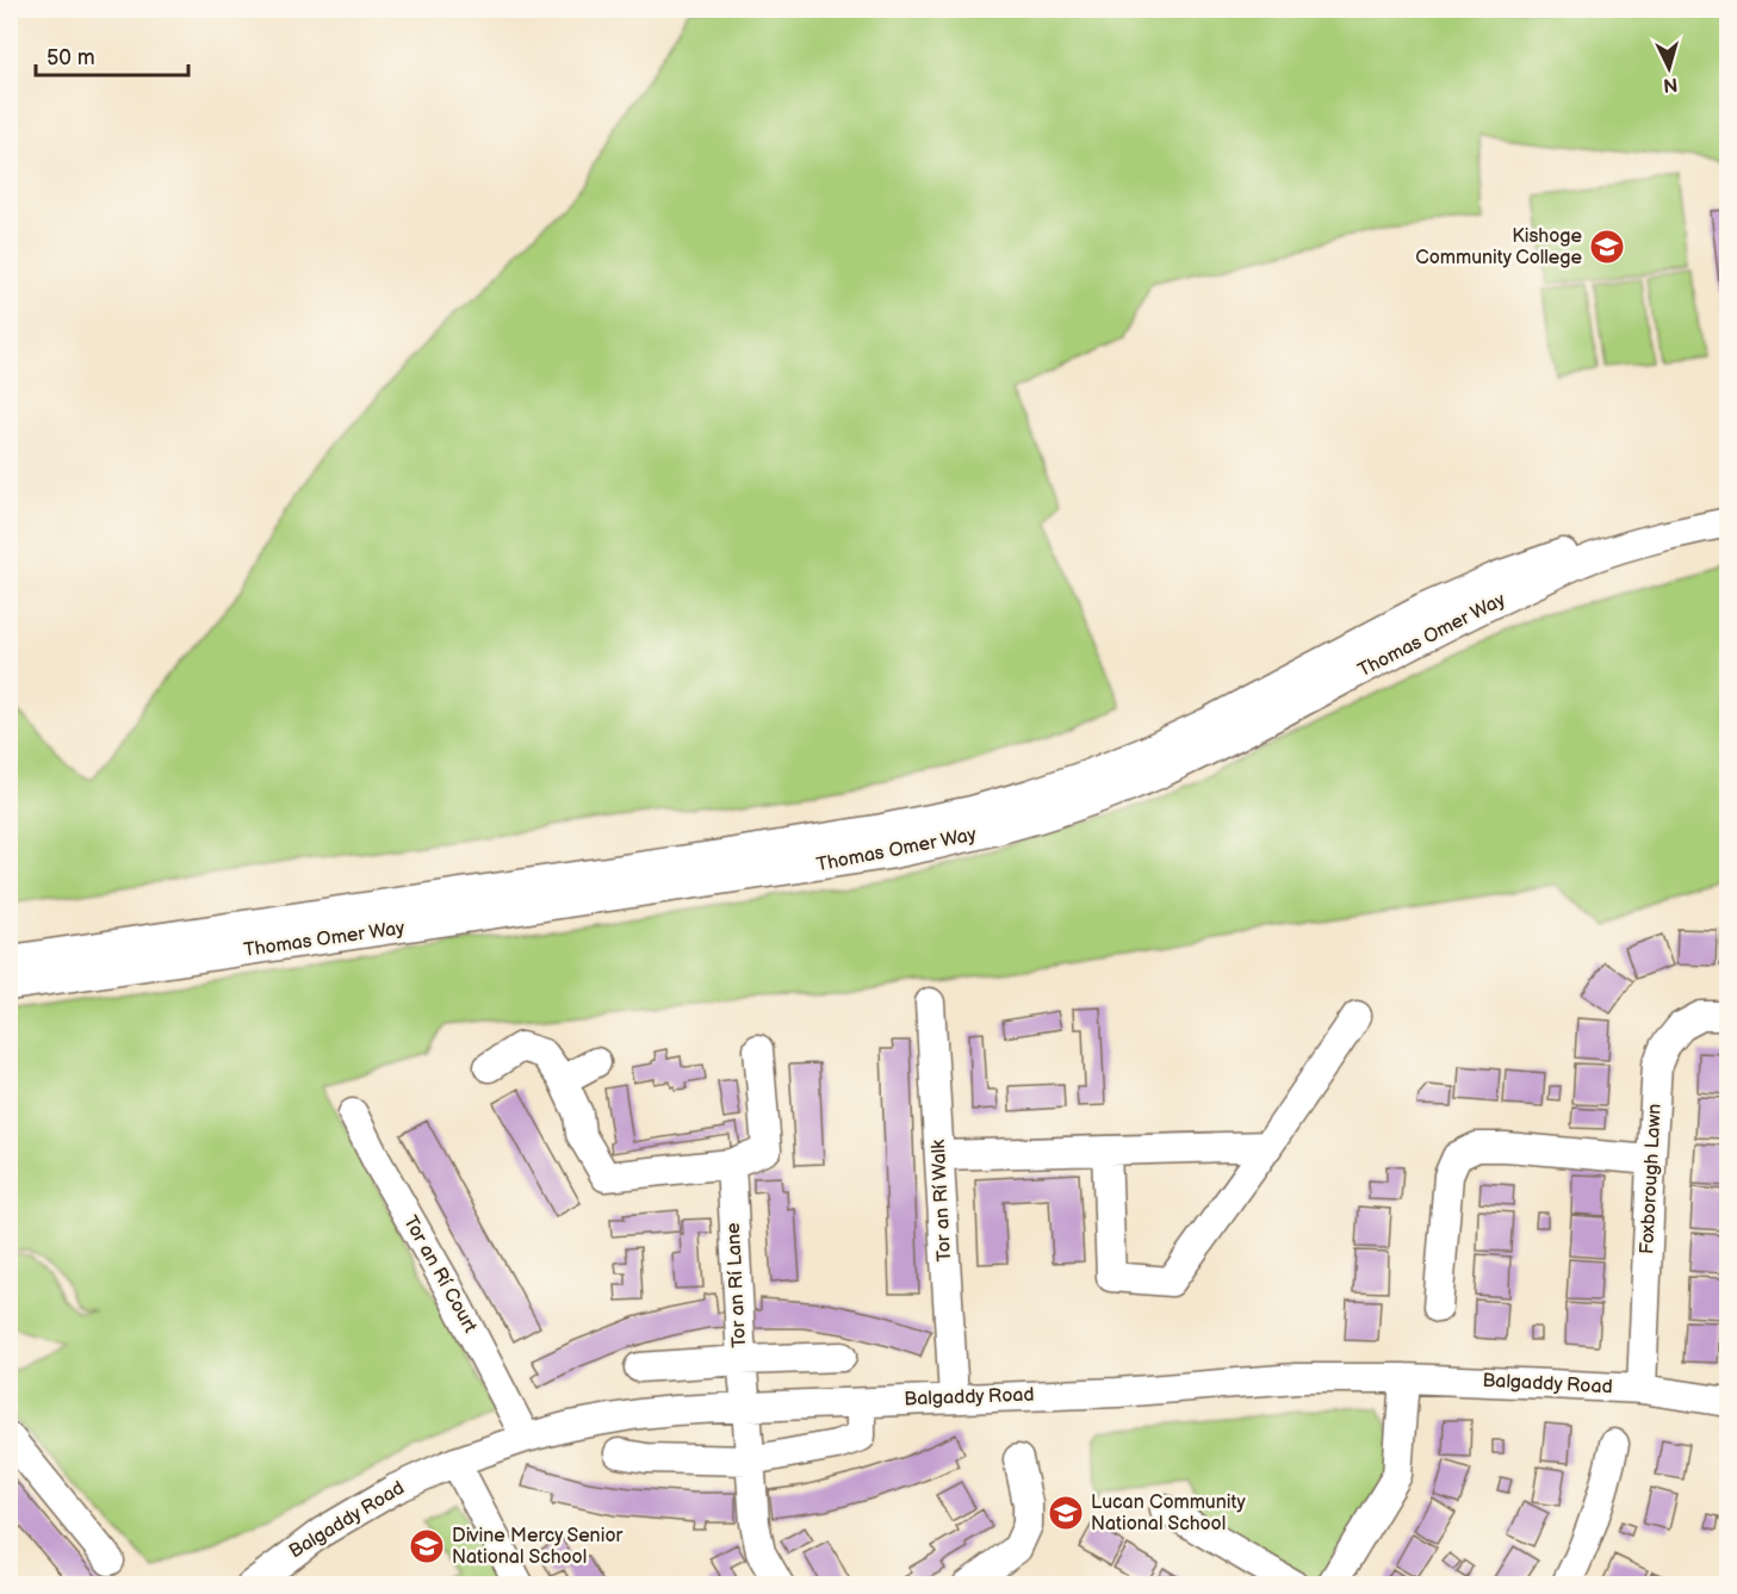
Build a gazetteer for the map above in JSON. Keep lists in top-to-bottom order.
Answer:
{
  "streets": {
    "street": [
      "Thomas Omer Way",
      "Foxborough Lawn",
      "Tor an Rí Walk",
      "Tor an Rí Court",
      "Tor an Rí Lane",
      "Balgaddy Road"
    ]
  },
  "crossings": [
    ["Foxborough Lawn", "Balgaddy Road"],
    ["Tor an Rí Walk", "Balgaddy Road"],
    ["Tor an Rí Court", "Balgaddy Road"],
    ["Tor an Rí Lane", "Balgaddy Road"]
  ],
  "places": {
    "school or university": ["Kishoge Community College", "Lucan Community National School", "Divine Mercy Senior National School"]
  },
  "scale_bar": "50 m",
  "north": "bottom"
}
